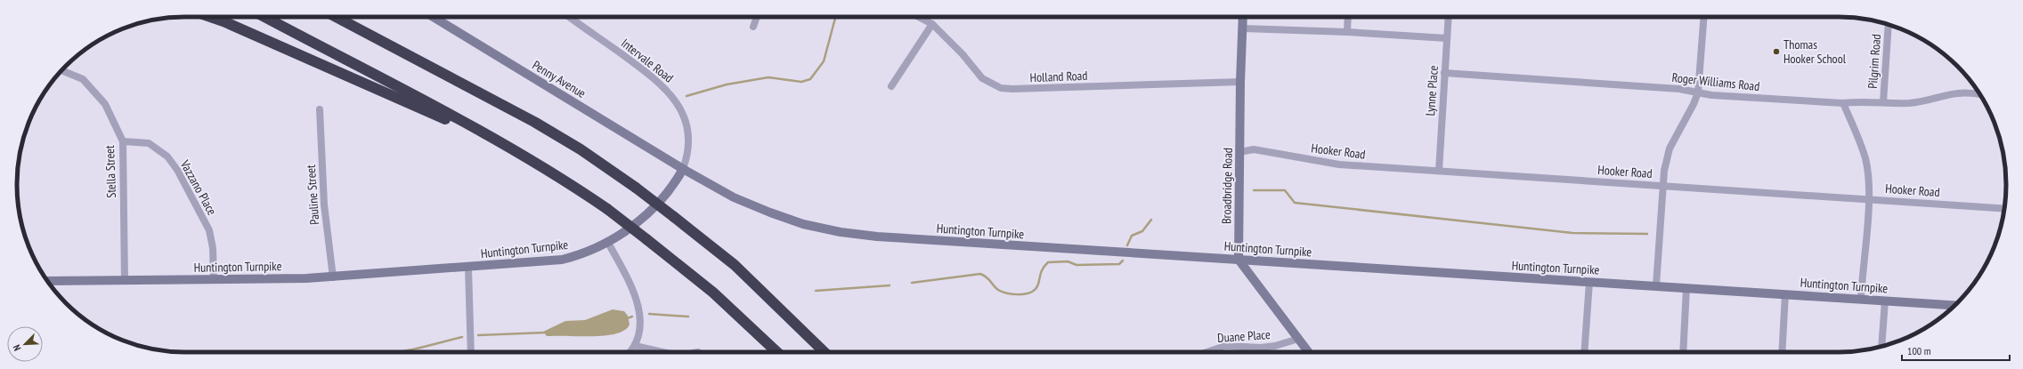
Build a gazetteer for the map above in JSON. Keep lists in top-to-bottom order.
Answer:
{
  "streets": {
    "main road": ["Penny Avenue", "Broadbridge Road", "Huntington Turnpike"],
    "street": [
      "Intervale Road",
      "Pilgrim Road",
      "Holland Road",
      "Roger Williams Road",
      "Lynne Place",
      "Hooker Road",
      "Stella Street",
      "Vazzano Place",
      "Pauline Street",
      "Duane Place"
    ]
  },
  "crossings": [
    ["Intervale Road", "Penny Avenue"],
    ["Intervale Road", "Huntington Turnpike"],
    ["Pilgrim Road", "Roger Williams Road"],
    ["Holland Road", "Broadbridge Road"],
    ["Penny Avenue", "Huntington Turnpike"],
    ["Roger Williams Road", "Lynne Place"],
    ["Lynne Place", "Hooker Road"],
    ["Hooker Road", "Broadbridge Road"],
    ["Stella Street", "Vazzano Place"],
    ["Stella Street", "Huntington Turnpike"],
    ["Broadbridge Road", "Huntington Turnpike"],
    ["Vazzano Place", "Huntington Turnpike"],
    ["Pauline Street", "Huntington Turnpike"]
  ],
  "places": ["Thomas Hooker School"],
  "scale_bar": "100 m",
  "north": "bottom left"
}
